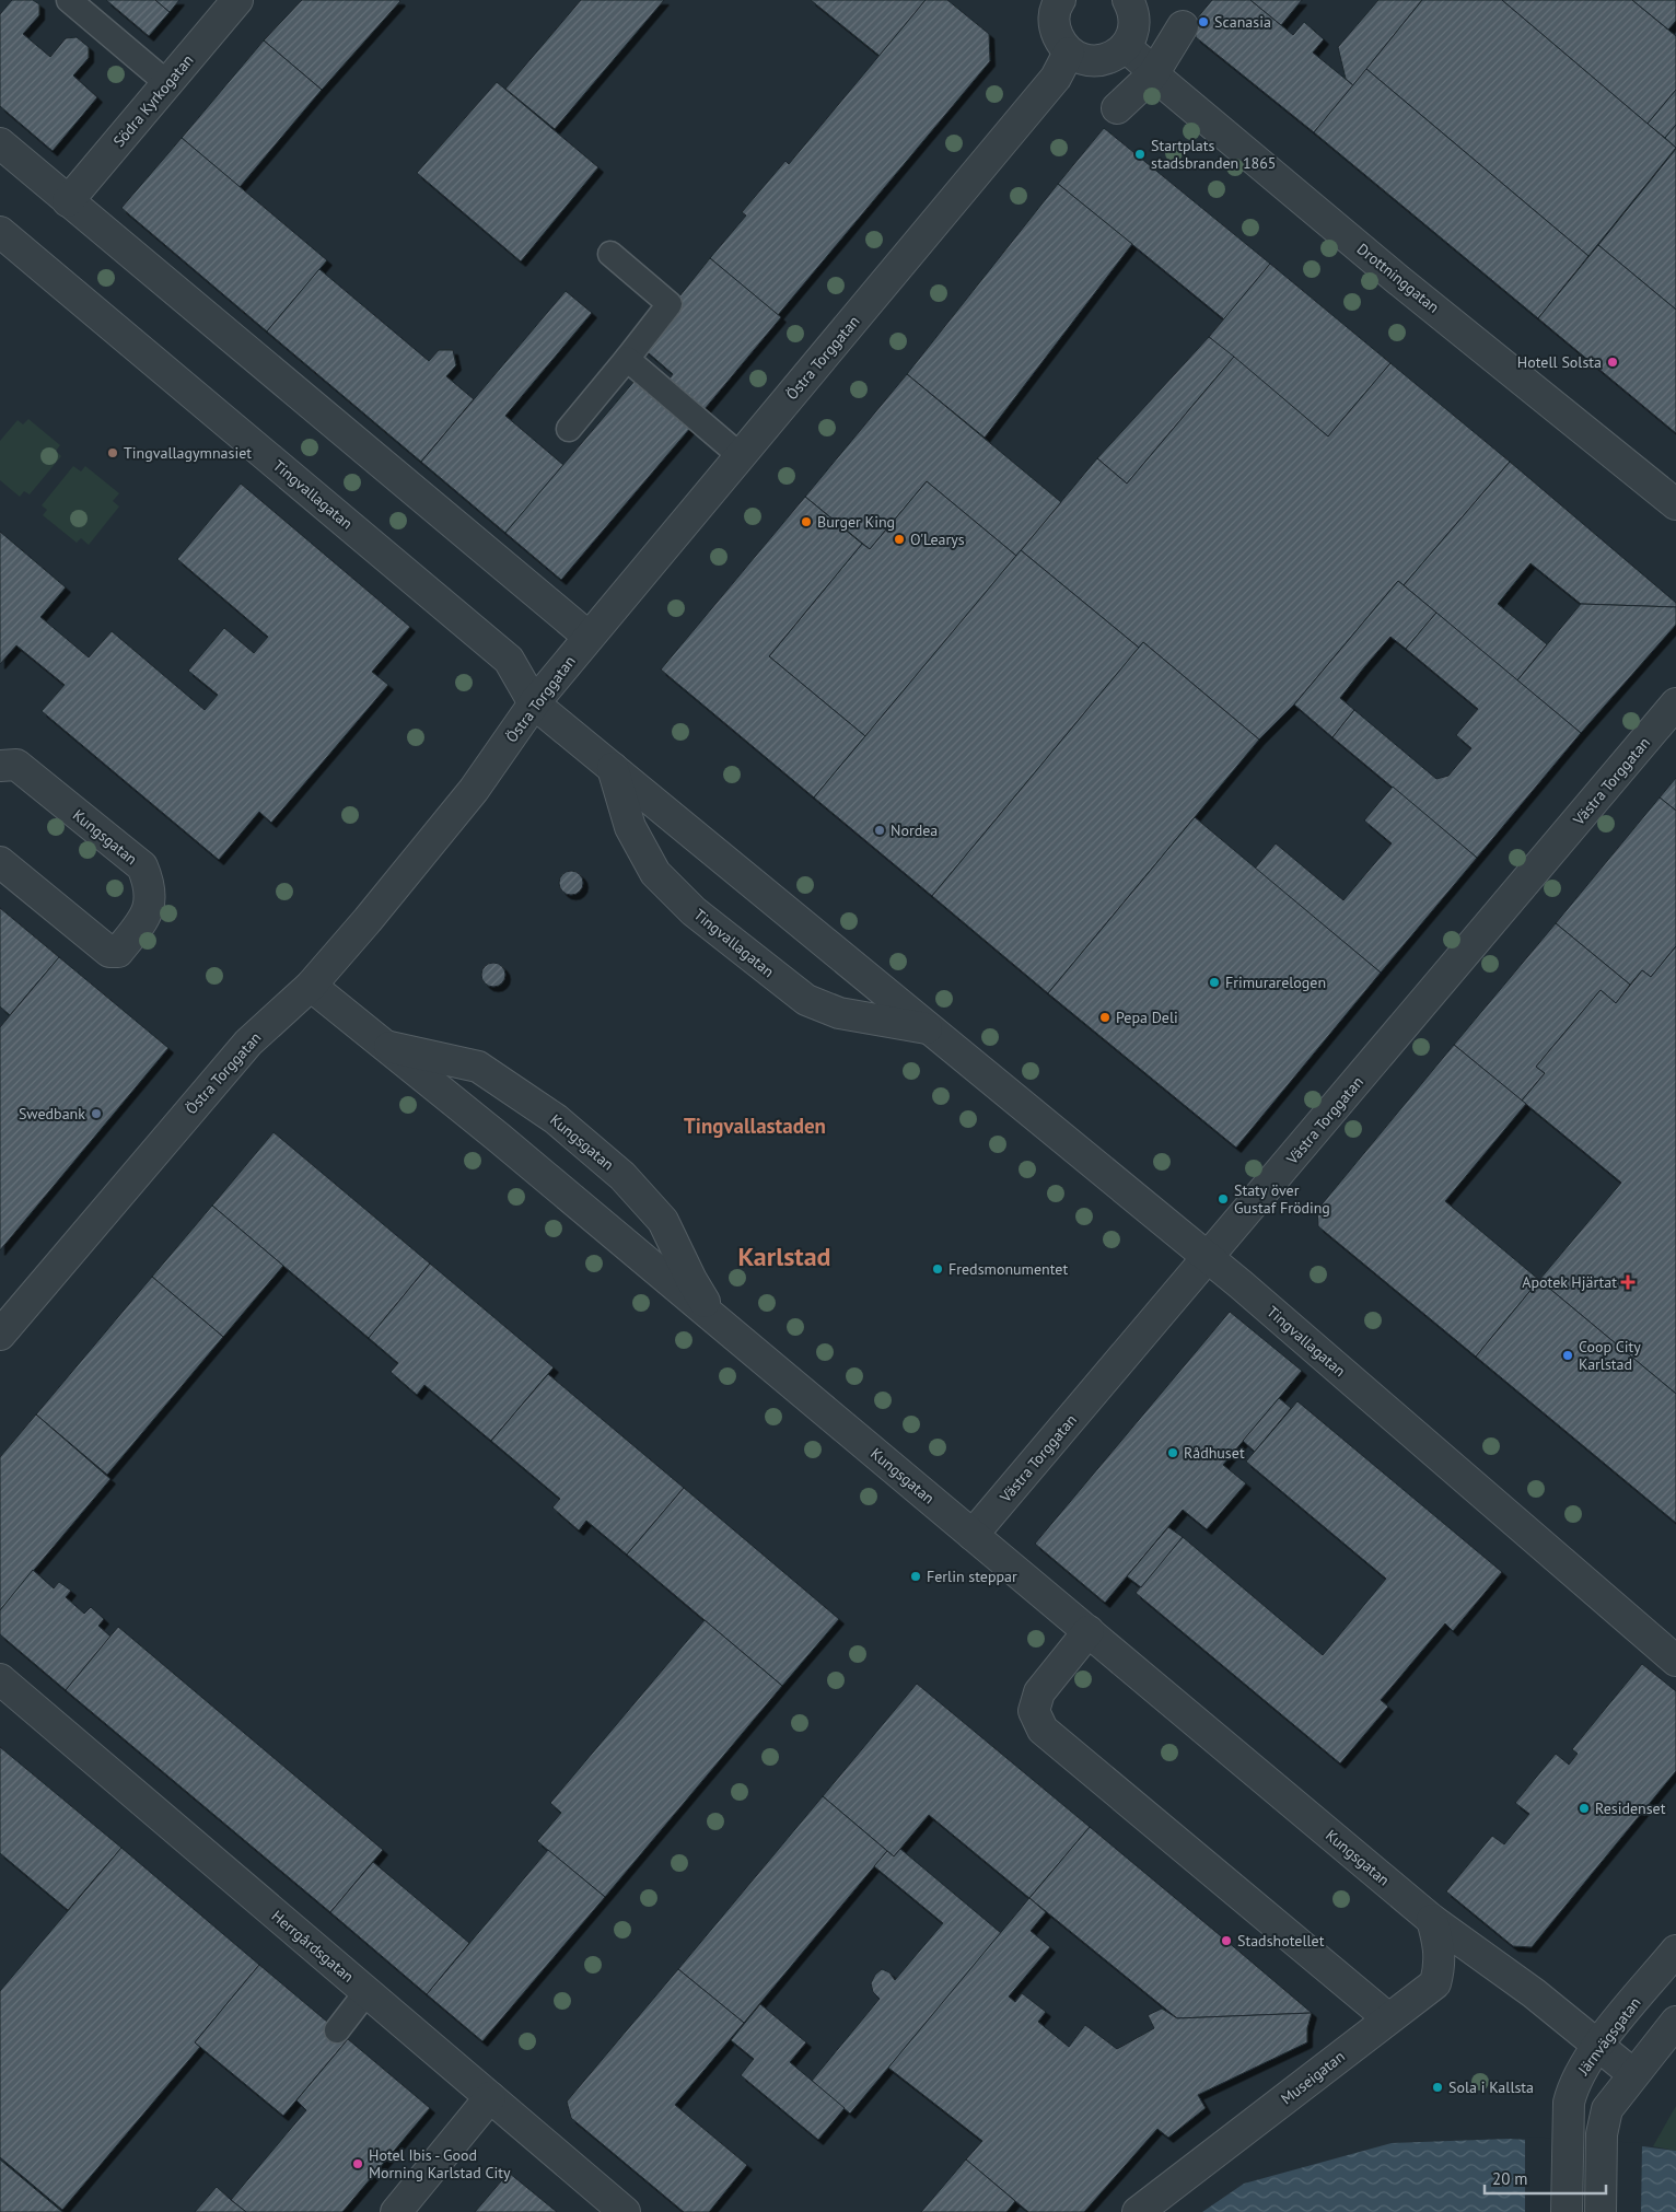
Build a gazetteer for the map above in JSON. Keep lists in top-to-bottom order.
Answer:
{
  "streets": {
    "street": [
      "Södra Kyrkogatan",
      "Drottninggatan",
      "Östra Torggatan",
      "Tingvallagatan",
      "Västra Torggatan",
      "Kungsgatan",
      "Herrgårdsgatan",
      "Järnvägsgatan",
      "Museigatan"
    ]
  },
  "crossings": [
    ["Östra Torggatan", "Tingvallagatan"],
    ["Östra Torggatan", "Kungsgatan"],
    ["Tingvallagatan", "Västra Torggatan"],
    ["Västra Torggatan", "Kungsgatan"],
    ["Kungsgatan", "Järnvägsgatan"],
    ["Kungsgatan", "Museigatan"]
  ],
  "districts": ["Tingvallastaden", "Karlstad"],
  "places": {
    "other": [
      "Scanasia",
      "Startplats stadsbranden 1865",
      "Hotell Solsta",
      "Tingvallagymnasiet",
      "Burger King",
      "O'Learys",
      "Nordea",
      "Frimurarelogen",
      "Pepa Deli",
      "Swedbank",
      "Staty över Gustaf Fröding",
      "Fredsmonumentet",
      "Coop City Karlstad",
      "Rådhuset",
      "Ferlin steppar",
      "Residenset",
      "Stadshotellet",
      "Sola i Kallsta",
      "Hotel Ibis - Good Morning Karlstad City"
    ],
    "health": ["Apotek Hjärtat"]
  },
  "scale_bar": "20 m"
}
